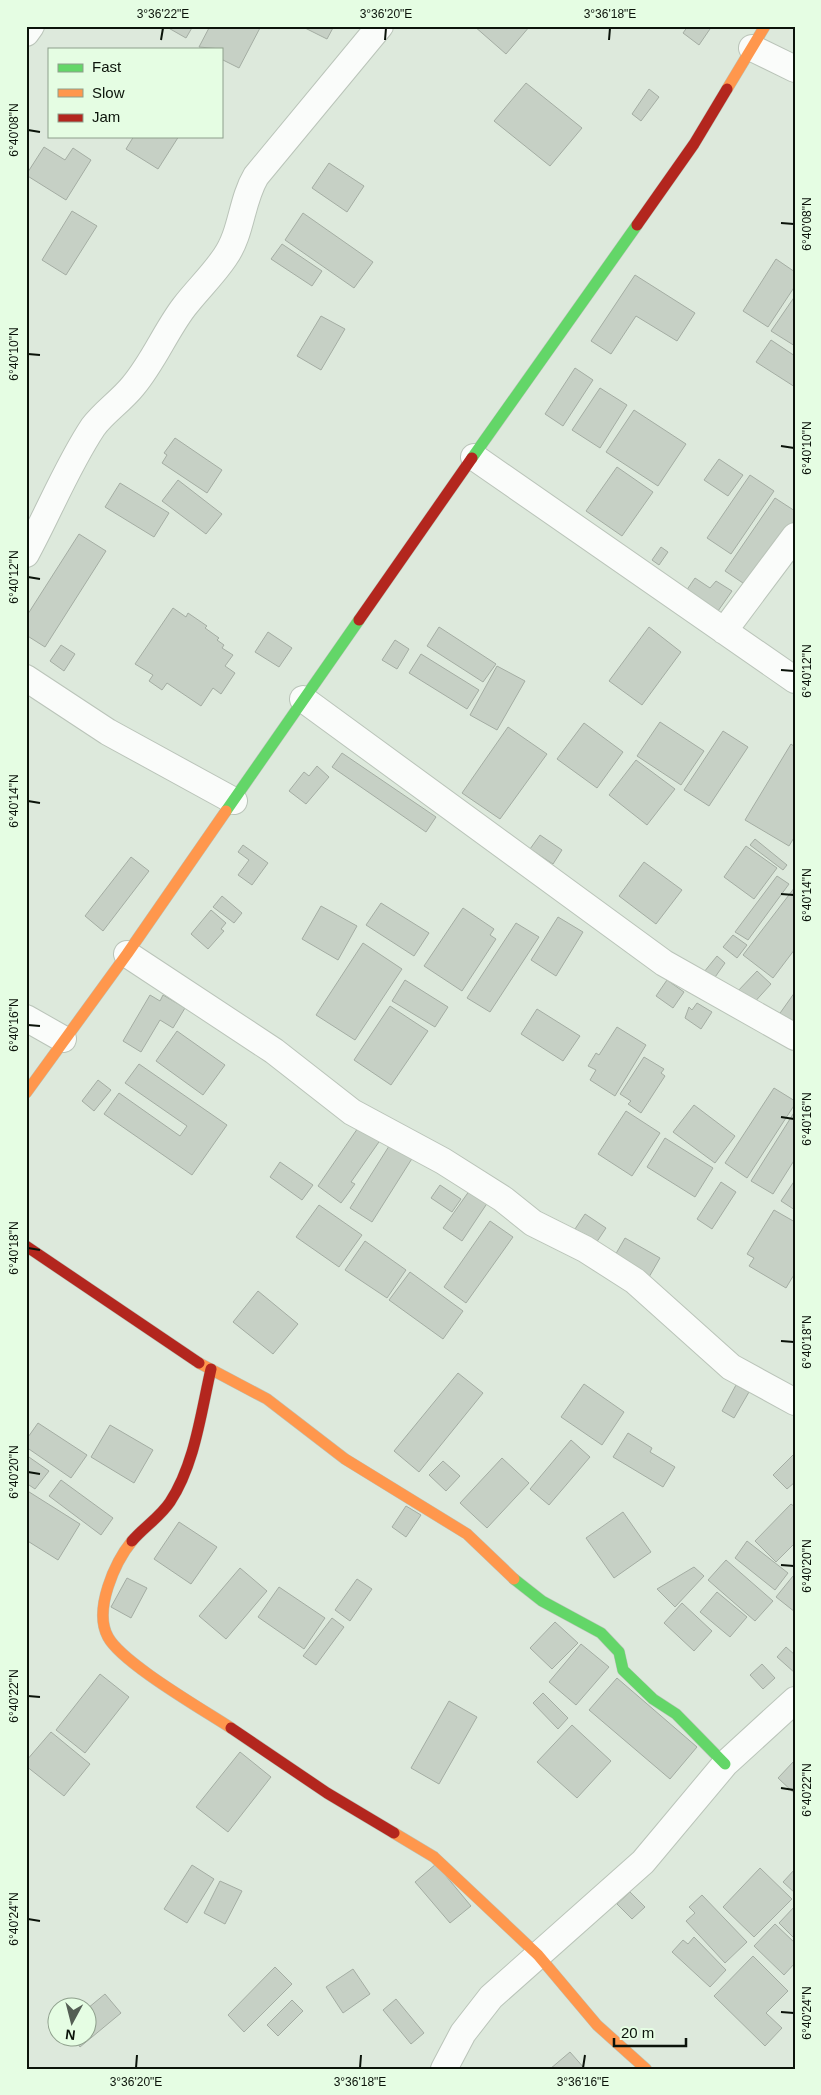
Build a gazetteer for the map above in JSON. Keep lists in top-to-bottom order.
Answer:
{
  "legend": ["Fast", "Slow", "Jam"],
  "scale_bar": "20 m",
  "north": "bottom",
  "coordinates": [
    "3°36'22\"E",
    "3°36'20\"E",
    "3°36'18\"E",
    "6°40'08\"N",
    "6°40'10\"N",
    "6°40'12\"N",
    "6°40'14\"N",
    "6°40'16\"N",
    "6°40'18\"N",
    "6°40'20\"N",
    "6°40'22\"N",
    "6°40'24\"N",
    "3°36'16\"E"
  ]
}
